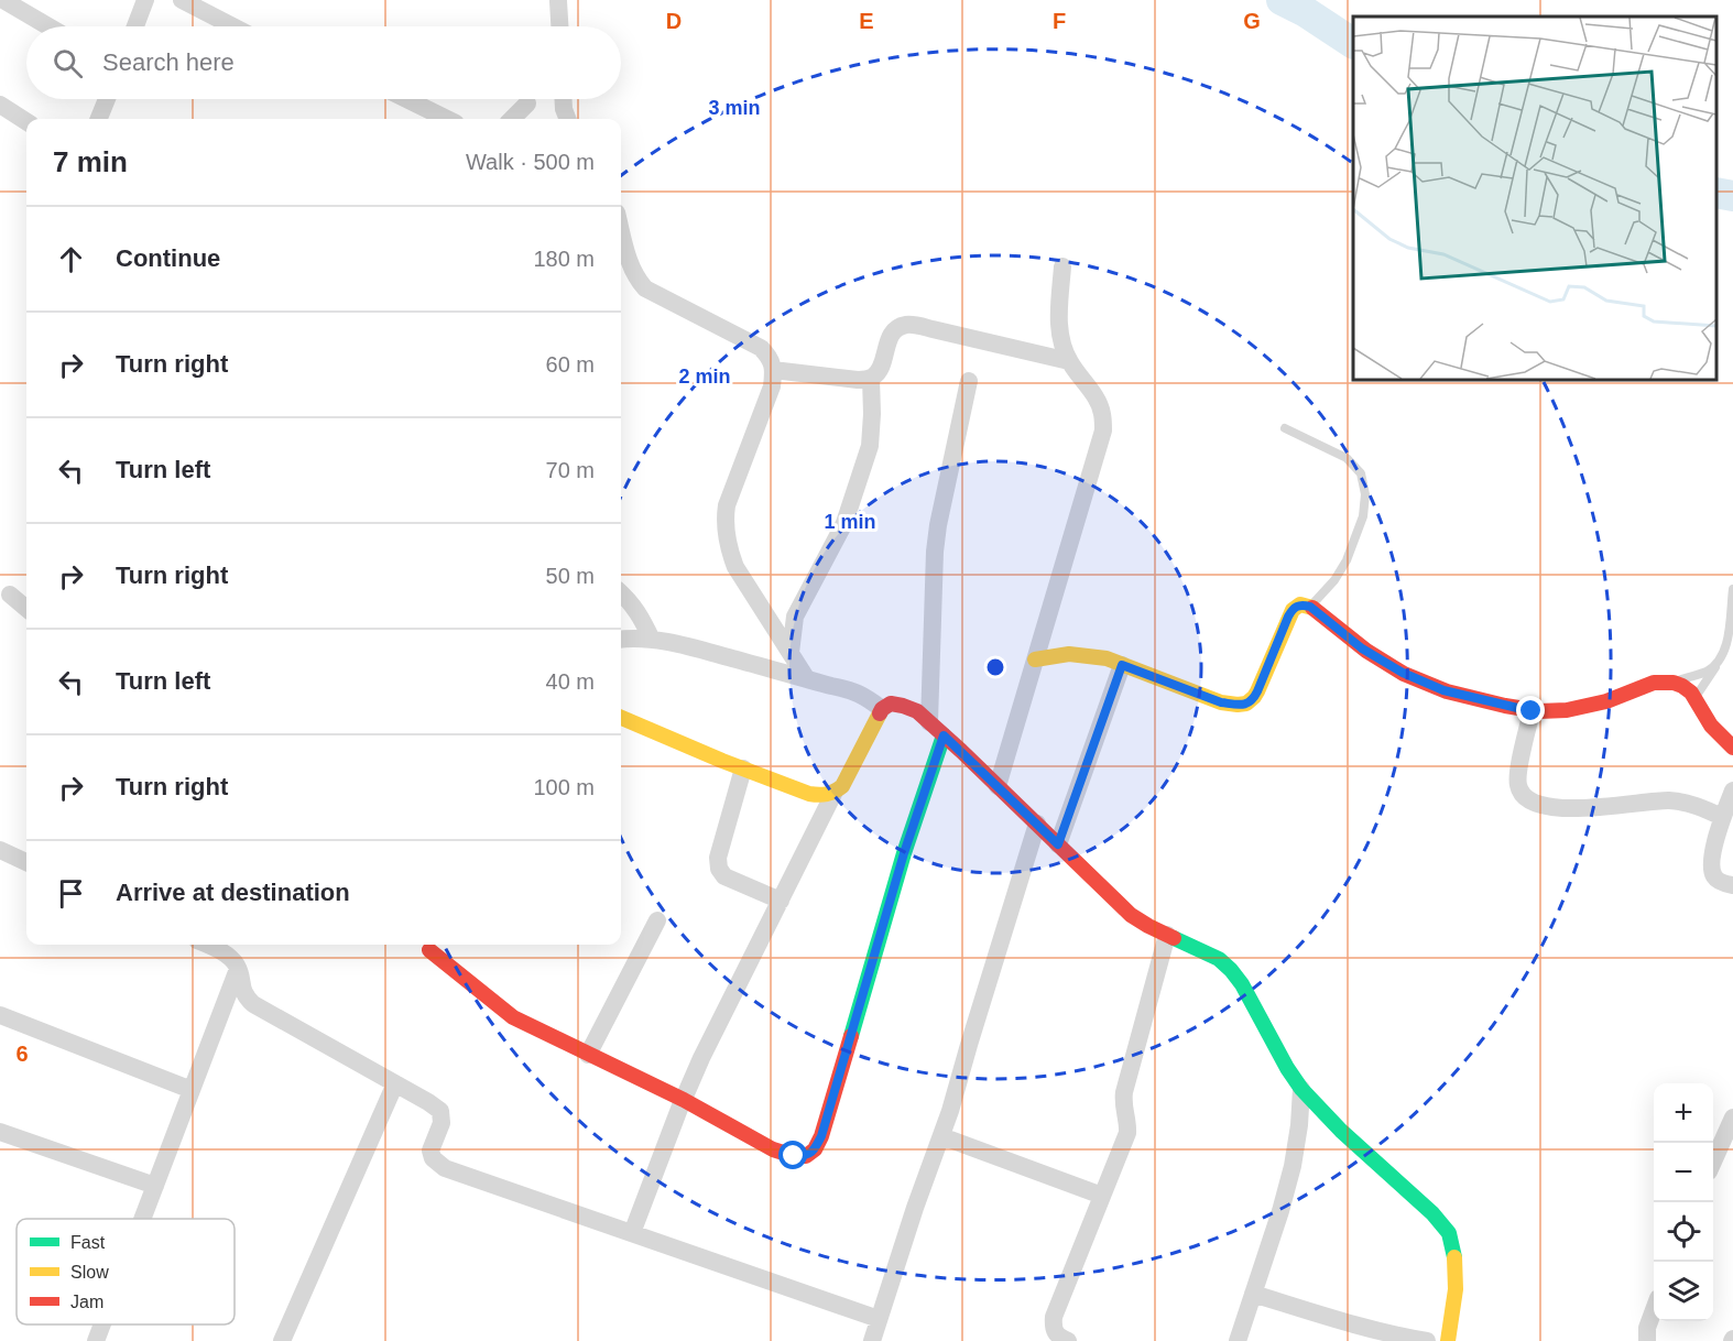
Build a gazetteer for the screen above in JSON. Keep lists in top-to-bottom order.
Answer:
{
  "legend": ["Fast", "Slow", "Jam"],
  "page": {
    "search": "Search here",
    "heading": ["7 min", "Walk · 500 m"],
    "list": [
      ["Continue", "180 m"],
      ["Turn right", "60 m"],
      ["Turn left", "70 m"],
      ["Turn right", "50 m"],
      ["Turn left", "40 m"],
      ["Turn right", "100 m"],
      "Arrive at destination"
    ],
    "map_buttons": ["+", "−"]
  },
  "grid": {
    "columns": [
      "D",
      "E",
      "F",
      "G"
    ],
    "rows": ["6"]
  },
  "rings": ["3 min", "2 min", "1 min"]
}
